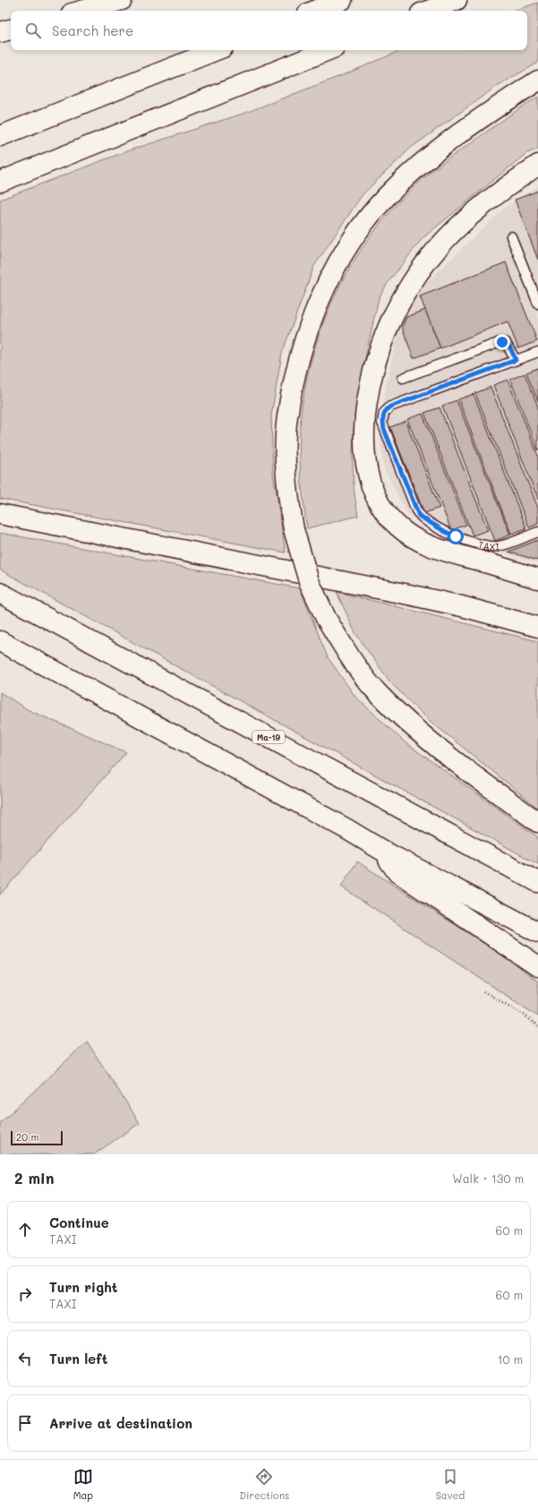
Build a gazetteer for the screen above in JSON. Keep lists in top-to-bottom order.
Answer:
{
  "streets": {
    "main road": ["Ma-19"],
    "lane": ["TAXI"]
  },
  "scale_bar": "20 m",
  "page": {
    "search": "Search here",
    "scale": "20 m",
    "heading": ["2 min", "Walk · 130 m"],
    "list": [
      ["Continue", "TAXI", "60 m"],
      ["Turn right", "TAXI", "60 m"],
      ["Turn left", "10 m"],
      "Arrive at destination"
    ],
    "nav": ["Map", "Directions", "Saved"]
  }
}
